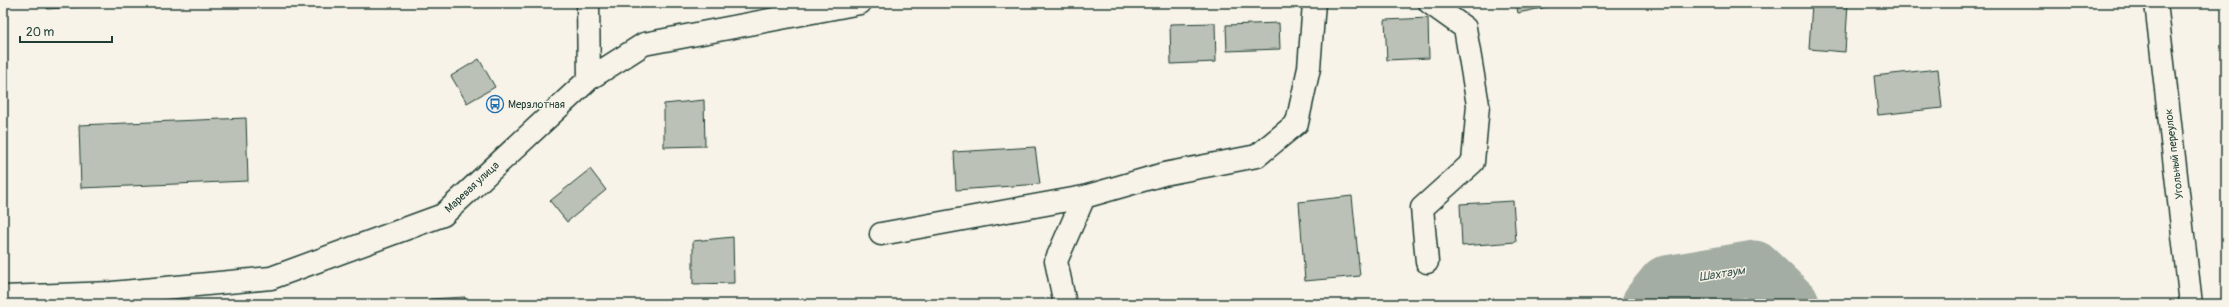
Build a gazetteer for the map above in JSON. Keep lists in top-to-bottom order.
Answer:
{
  "streets": {
    "street": ["Угольный переулок", "Маревая улица"]
  },
  "water": ["Шахтаум"],
  "places": {
    "bus stop": ["Мерзлотная"]
  },
  "scale_bar": "20 m"
}
